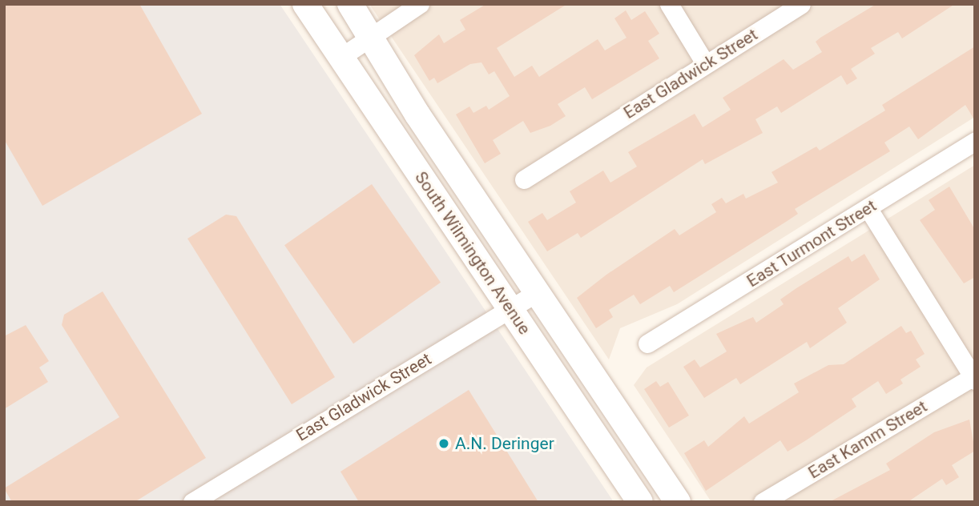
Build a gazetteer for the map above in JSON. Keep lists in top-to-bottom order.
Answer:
{
  "streets": {
    "main road": ["South Wilmington Avenue"],
    "street": ["East Gladwick Street", "East Turmont Street", "East Kamm Street"]
  },
  "crossings": [
    ["East Gladwick Street", "South Wilmington Avenue"]
  ],
  "places": ["A.N. Deringer"]
}
